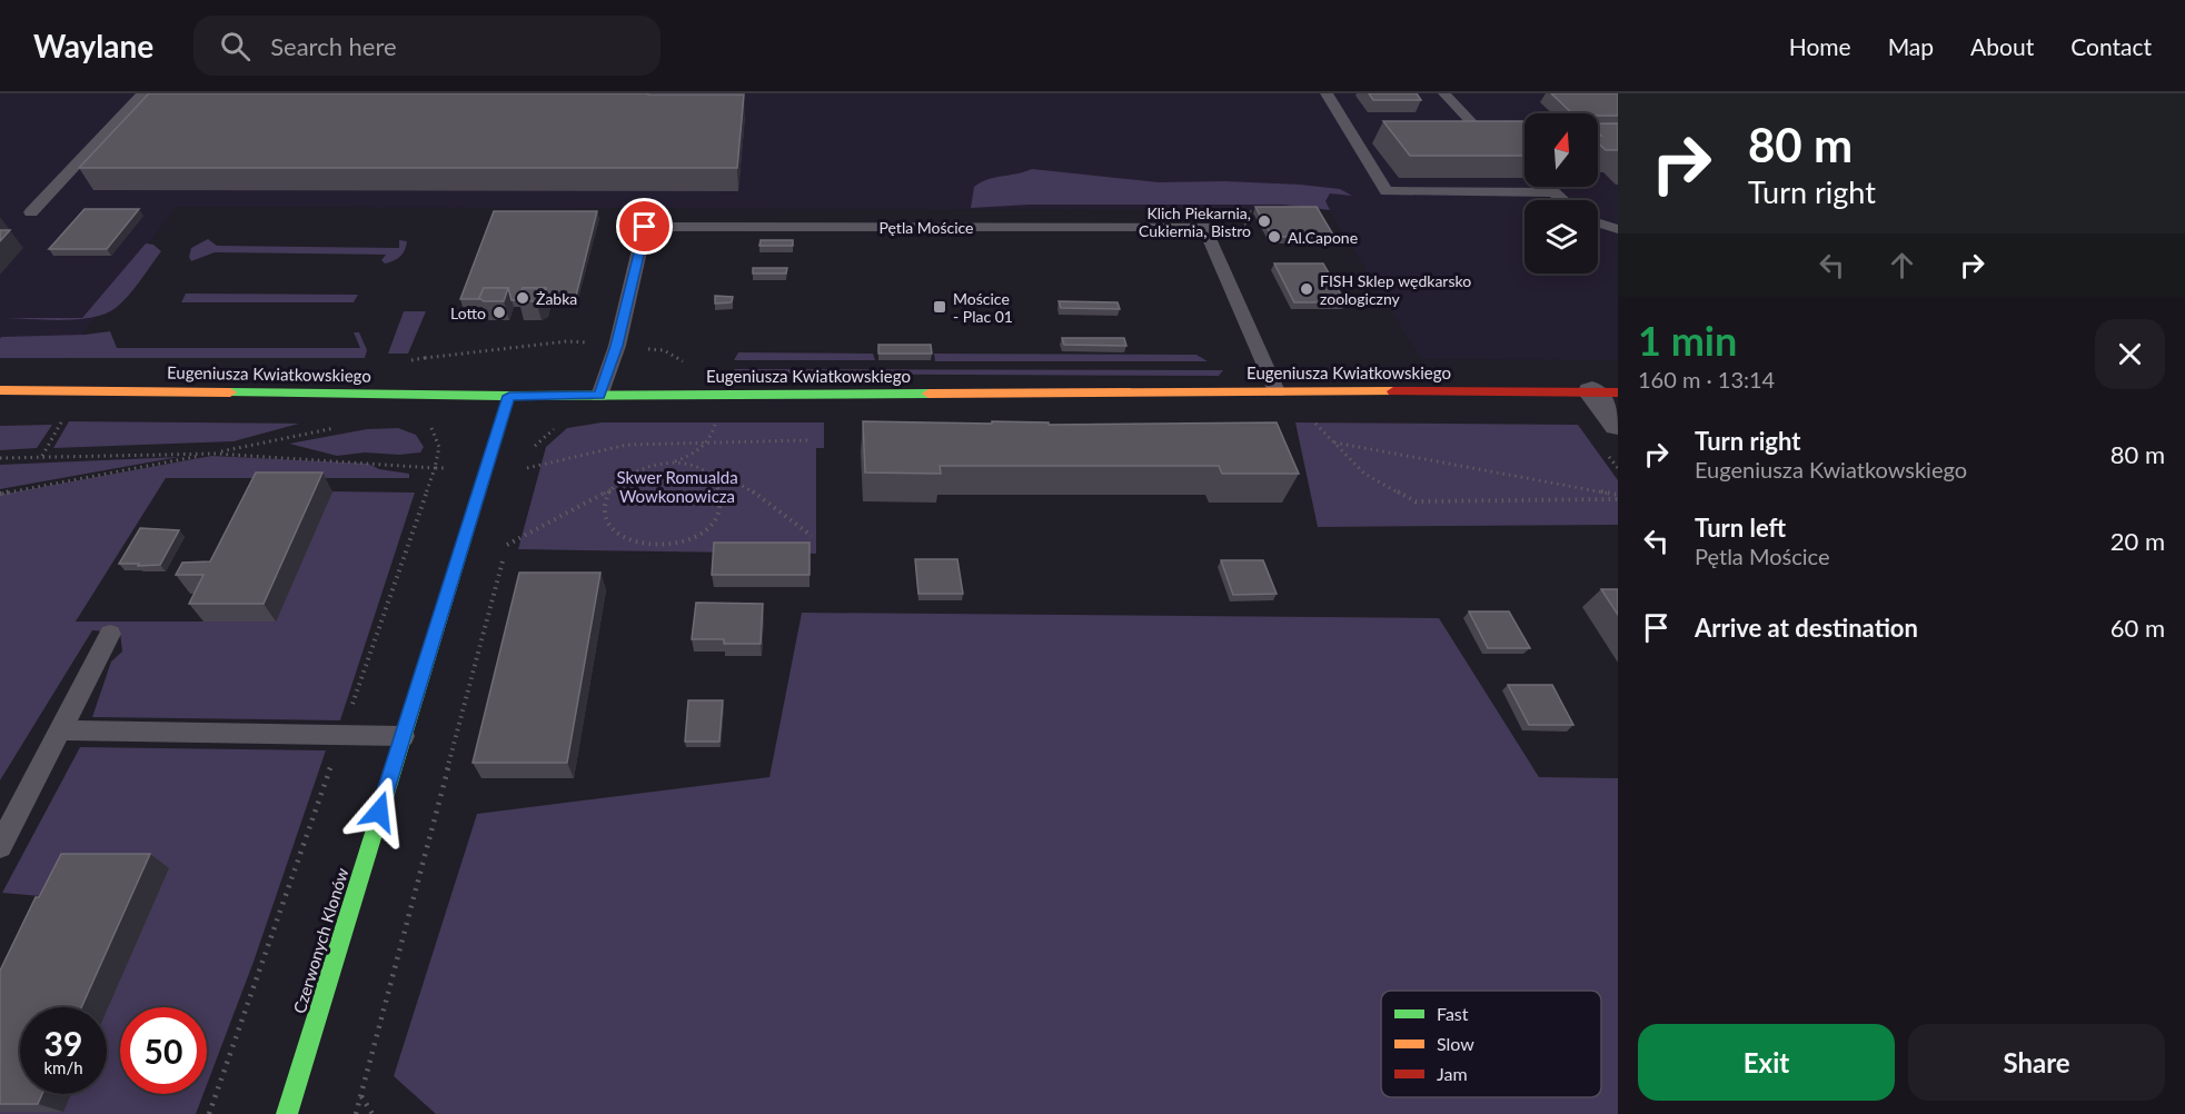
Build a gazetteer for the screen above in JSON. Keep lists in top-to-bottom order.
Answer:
{
  "streets": {
    "main road": ["Eugeniusza Kwiatkowskiego", "Czerwonych Klonów"],
    "lane": ["Pętla Mościce"]
  },
  "crossings": [
    ["Pętla Mościce", "Eugeniusza Kwiatkowskiego"],
    ["Eugeniusza Kwiatkowskiego", "Czerwonych Klonów"]
  ],
  "parks": ["Skwer Romualda Wowkonowicza"],
  "places": {
    "other": [
      "Klich Piekarnia, Cukiernia, Bistro",
      "Al.Capone",
      "FISH Sklep wędkarsko zoologiczny",
      "Żabka",
      "Lotto"
    ],
    "transit": ["Mościce - Plac 01"]
  },
  "legend": ["Fast", "Slow", "Jam"],
  "north": "top",
  "page": {
    "header": "Waylane",
    "search": "Search here",
    "nav": [
      "Home",
      "Map",
      "About",
      "Contact"
    ],
    "turn": ["80 m", "Turn right"],
    "heading": ["1 min", "160 m · 13:14"],
    "list": [
      {
        "name": "Turn right",
        "note": "Eugeniusza Kwiatkowskiego",
        "value": "80 m"
      },
      {
        "name": "Turn left",
        "note": "Pętla Mościce",
        "value": "20 m"
      },
      {
        "name": "Arrive at destination",
        "value": "60 m"
      }
    ],
    "speed": "39 km/h",
    "limit": "50",
    "buttons": ["Exit", "Share"]
  }
}
